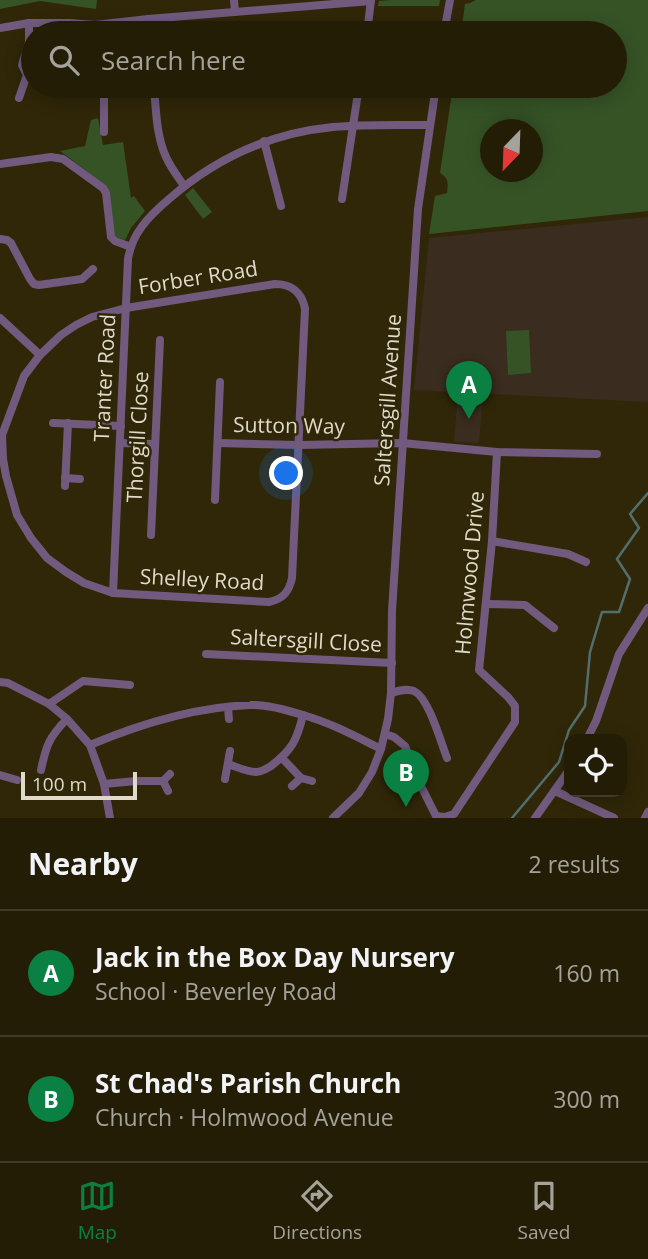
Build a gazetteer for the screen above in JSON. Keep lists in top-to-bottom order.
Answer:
{
  "streets": {
    "street": [
      "Forber Road",
      "Tranter Road",
      "Saltersgill Avenue",
      "Sutton Way",
      "Thorgill Close",
      "Holmwood Drive",
      "Shelley Road",
      "Saltersgill Close"
    ]
  },
  "crossings": [
    ["Forber Road", "Tranter Road"],
    ["Forber Road", "Sutton Way"],
    ["Forber Road", "Shelley Road"],
    ["Tranter Road", "Saltersgill Avenue"],
    ["Tranter Road", "Shelley Road"],
    ["Saltersgill Avenue", "Sutton Way"],
    ["Saltersgill Avenue", "Holmwood Drive"],
    ["Saltersgill Avenue", "Saltersgill Close"],
    ["Sutton Way", "Holmwood Drive"],
    ["Sutton Way", "Shelley Road"]
  ],
  "scale_bar": "100 m",
  "north": "bottom left",
  "page": {
    "search": "Search here",
    "pins": ["A", "B"],
    "scale": "100 m",
    "heading": ["Nearby", "2 results"],
    "list": [
      {
        "mark": "A",
        "name": "Jack in the Box Day Nursery",
        "note": "School · Beverley Road",
        "value": "160 m"
      },
      {
        "mark": "B",
        "name": "St Chad's Parish Church",
        "note": "Church · Holmwood Avenue",
        "value": "300 m"
      }
    ],
    "nav": ["Map", "Directions", "Saved"]
  }
}
